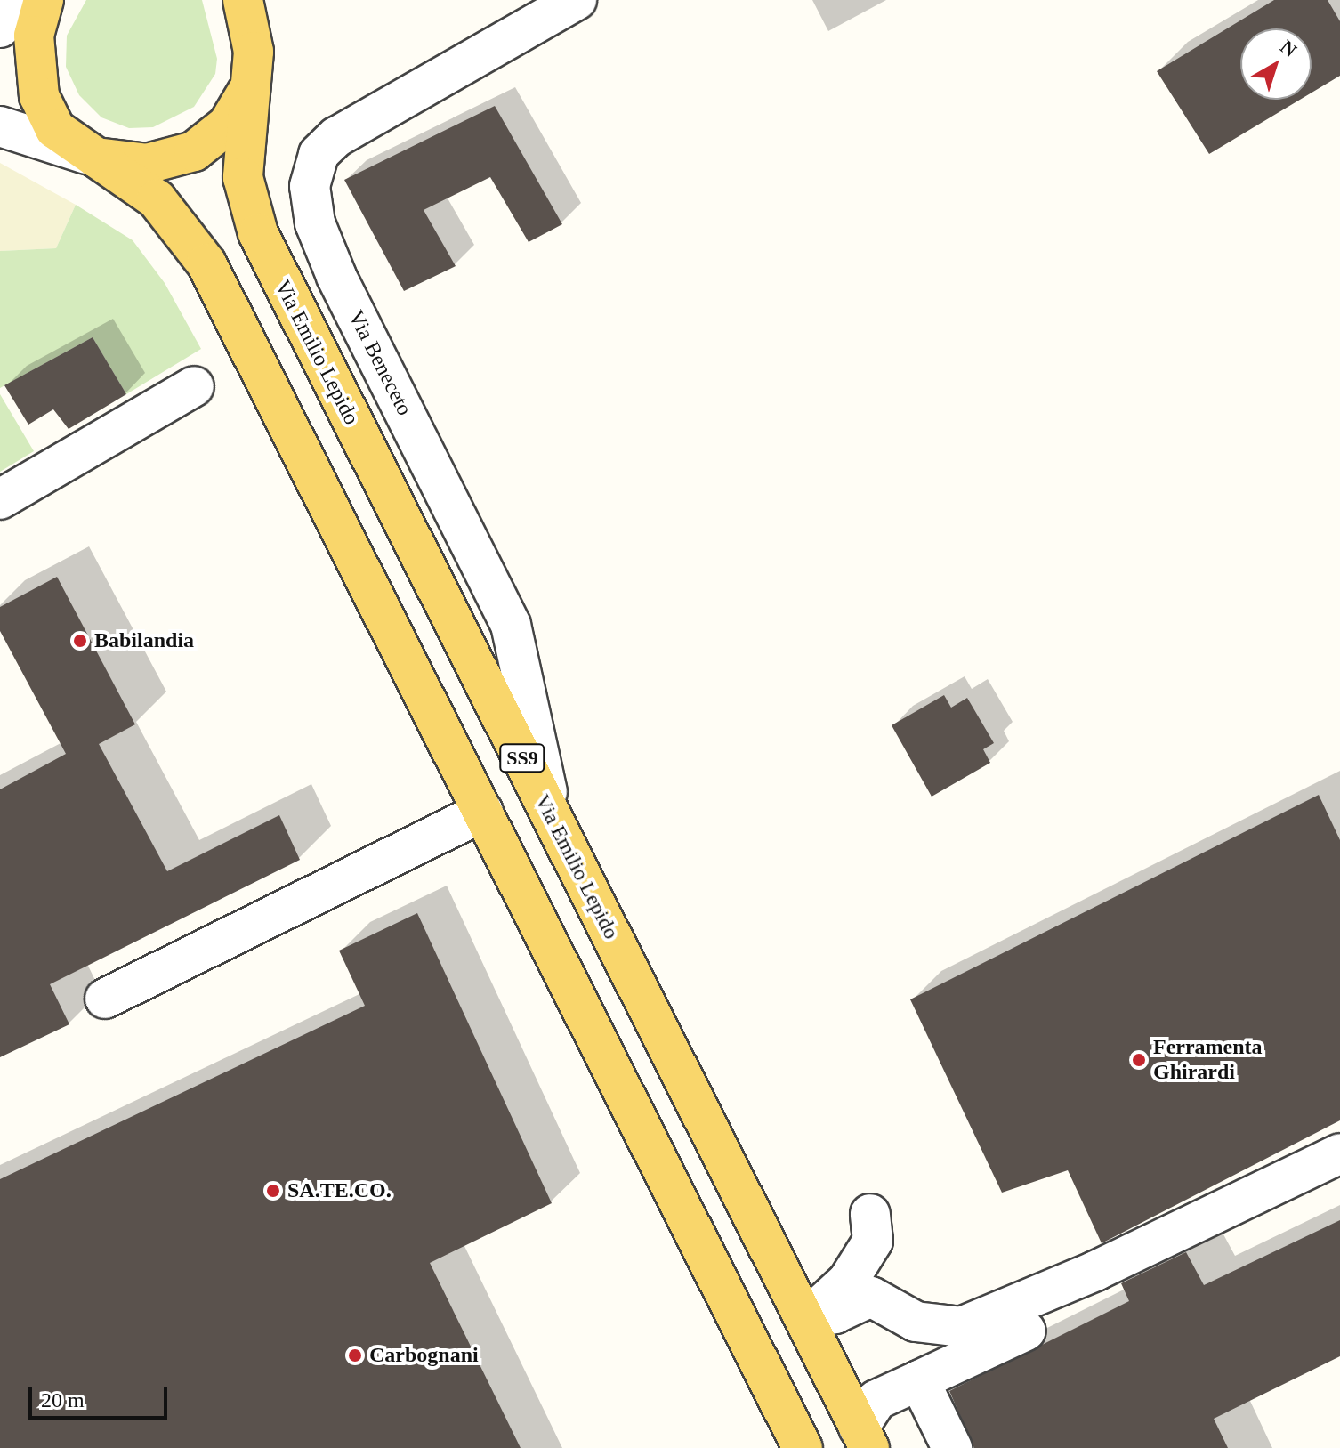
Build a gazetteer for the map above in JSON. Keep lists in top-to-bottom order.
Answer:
{
  "streets": {
    "main road": ["Via Emilio Lepido", "SS9"],
    "street": ["Via Beneceto"]
  },
  "crossings": [
    ["Via Emilio Lepido", "Via Beneceto"]
  ],
  "places": [
    "Babilandia",
    "Ferramenta Ghirardi",
    "SA.TE.CO.",
    "Carbognani"
  ],
  "scale_bar": "20 m",
  "north": "top right"
}
